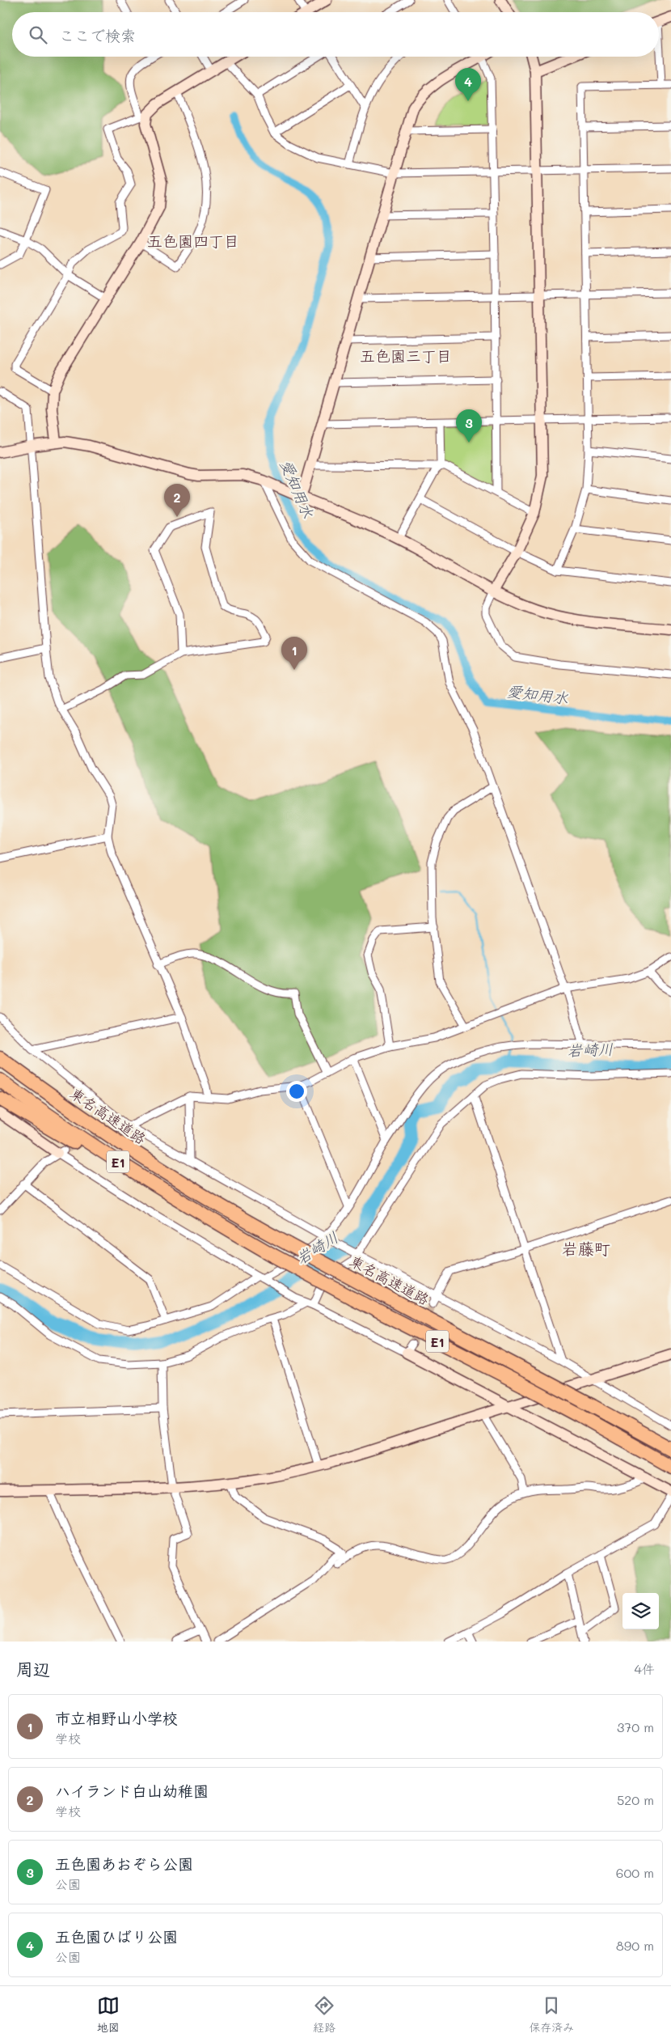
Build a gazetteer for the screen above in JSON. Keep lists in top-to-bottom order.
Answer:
{
  "streets": {
    "highway": ["東名高速道路", "E1"]
  },
  "districts": ["五色園四丁目", "五色園三丁目", "岩藤町"],
  "water": ["愛知用水", "岩崎川"],
  "page": {
    "search": "ここで検索",
    "pins": [
      "4",
      "3",
      "2",
      "1"
    ],
    "heading": ["周辺", "4件"],
    "list": [
      {
        "mark": "1",
        "name": "市立相野山小学校",
        "note": "学校",
        "value": "370 m"
      },
      {
        "mark": "2",
        "name": "ハイランド白山幼稚園",
        "note": "学校",
        "value": "520 m"
      },
      {
        "mark": "3",
        "name": "五色園あおぞら公園",
        "note": "公園",
        "value": "600 m"
      },
      {
        "mark": "4",
        "name": "五色園ひばり公園",
        "note": "公園",
        "value": "890 m"
      }
    ],
    "nav": ["地図", "経路", "保存済み"]
  }
}
